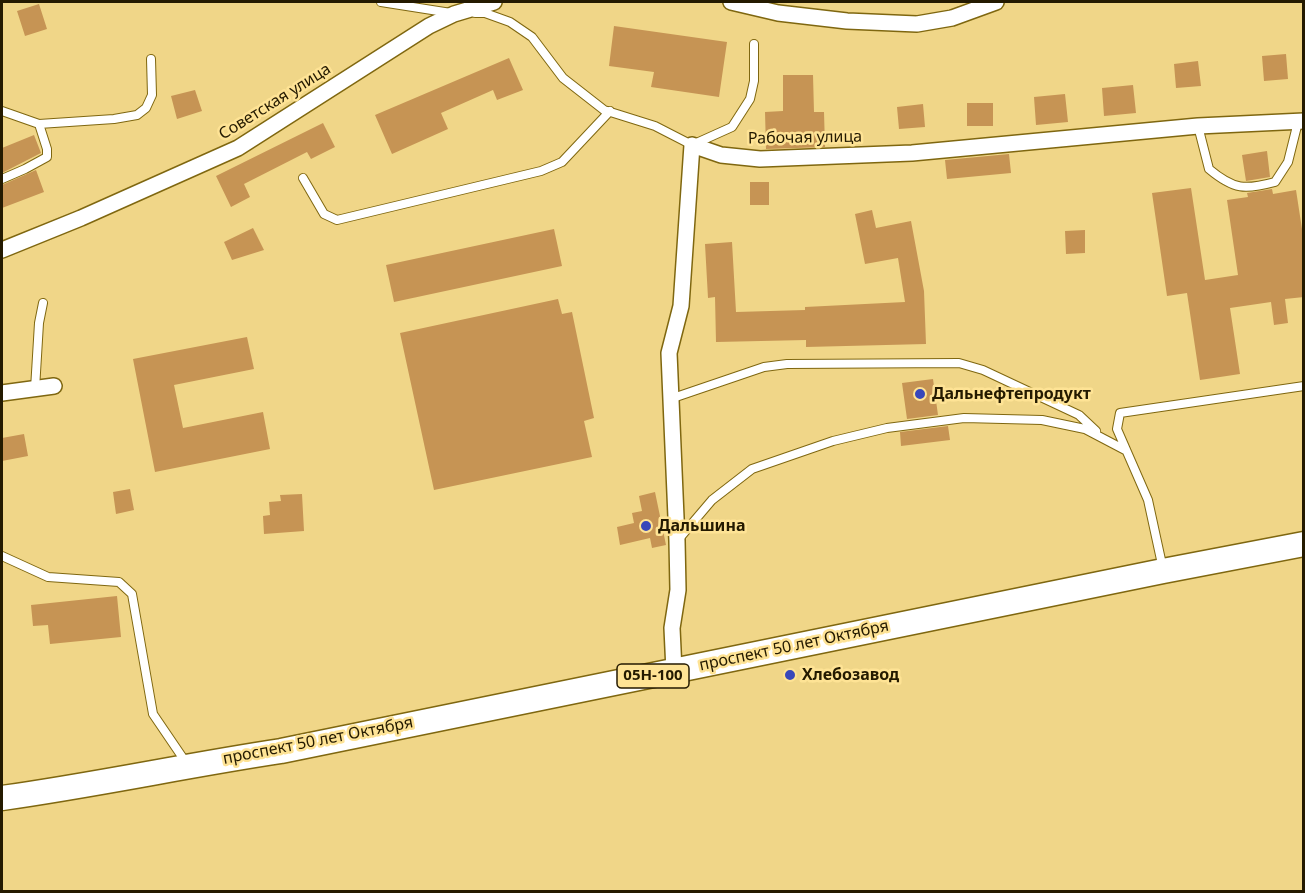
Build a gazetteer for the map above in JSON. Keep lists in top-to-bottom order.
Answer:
{
  "streets": {
    "main road": ["проспект 50 лет Октября", "05Н-100"],
    "street": ["Советская улица", "Рабочая улица"]
  },
  "places": ["Дальнефтепродукт", "Дальшина", "Хлебозавод"]
}
